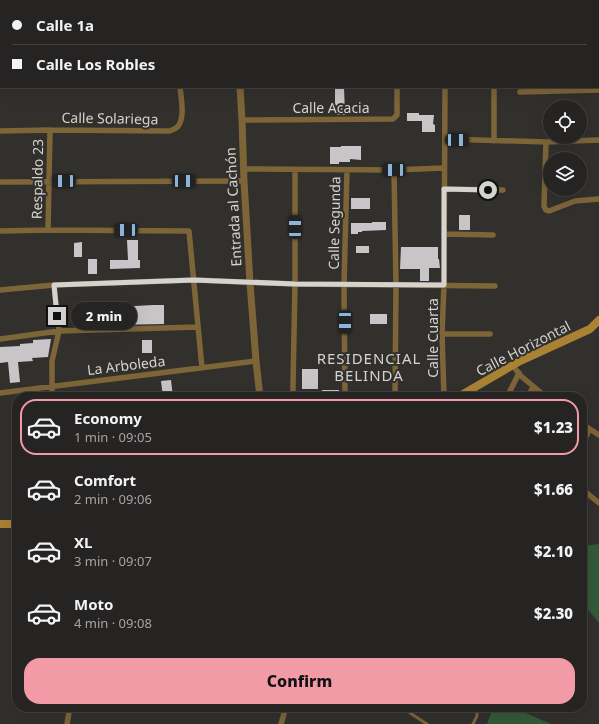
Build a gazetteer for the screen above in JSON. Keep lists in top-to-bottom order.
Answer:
{
  "streets": {
    "main road": ["Calle Horizontal"],
    "street": [
      "Calle Acacia",
      "Calle Solariega",
      "Respaldo 23",
      "Entrada al Cachón",
      "Calle Segunda",
      "Calle Cuarta",
      "La Arboleda"
    ]
  },
  "crossings": [
    ["Calle Acacia", "Entrada al Cachón"],
    ["Calle Solariega", "Respaldo 23"],
    ["Entrada al Cachón", "La Arboleda"]
  ],
  "districts": ["RESIDENCIAL BELINDA"],
  "page": {
    "banner": ["Calle 1a", "Calle Los Robles"],
    "bubble": "2 min",
    "list": [
      {
        "name": "Economy",
        "note": "1 min · 09:05",
        "value": "$1.23"
      },
      {
        "name": "Comfort",
        "note": "2 min · 09:06",
        "value": "$1.66"
      },
      {
        "name": "XL",
        "note": "3 min · 09:07",
        "value": "$2.10"
      },
      {
        "name": "Moto",
        "note": "4 min · 09:08",
        "value": "$2.30"
      }
    ],
    "buttons": "Confirm"
  }
}
